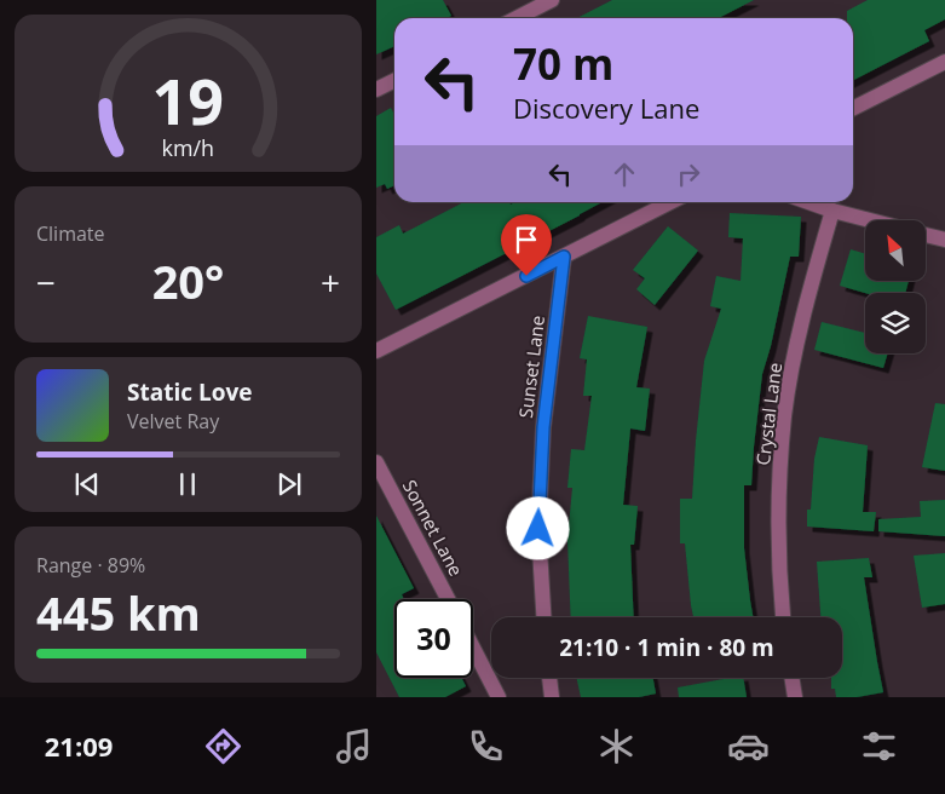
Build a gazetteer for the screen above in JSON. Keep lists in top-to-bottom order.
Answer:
{
  "streets": {
    "street": ["Sunset Lane", "Crystal Lane", "Sonnet Lane"]
  },
  "north": "top left",
  "page": {
    "turn": ["70 m", "Discovery Lane"],
    "tile": [
      "Climate",
      ["Range · 89%", "445 km"]
    ],
    "heat": ["−", "20°", "+"],
    "song": ["Static Love", "Velvet Ray"],
    "limit": "30",
    "trip": "21:10 · 1 min · 80 m",
    "tabs": "21:09",
    "gauge": ["19", "km/h"]
  }
}
